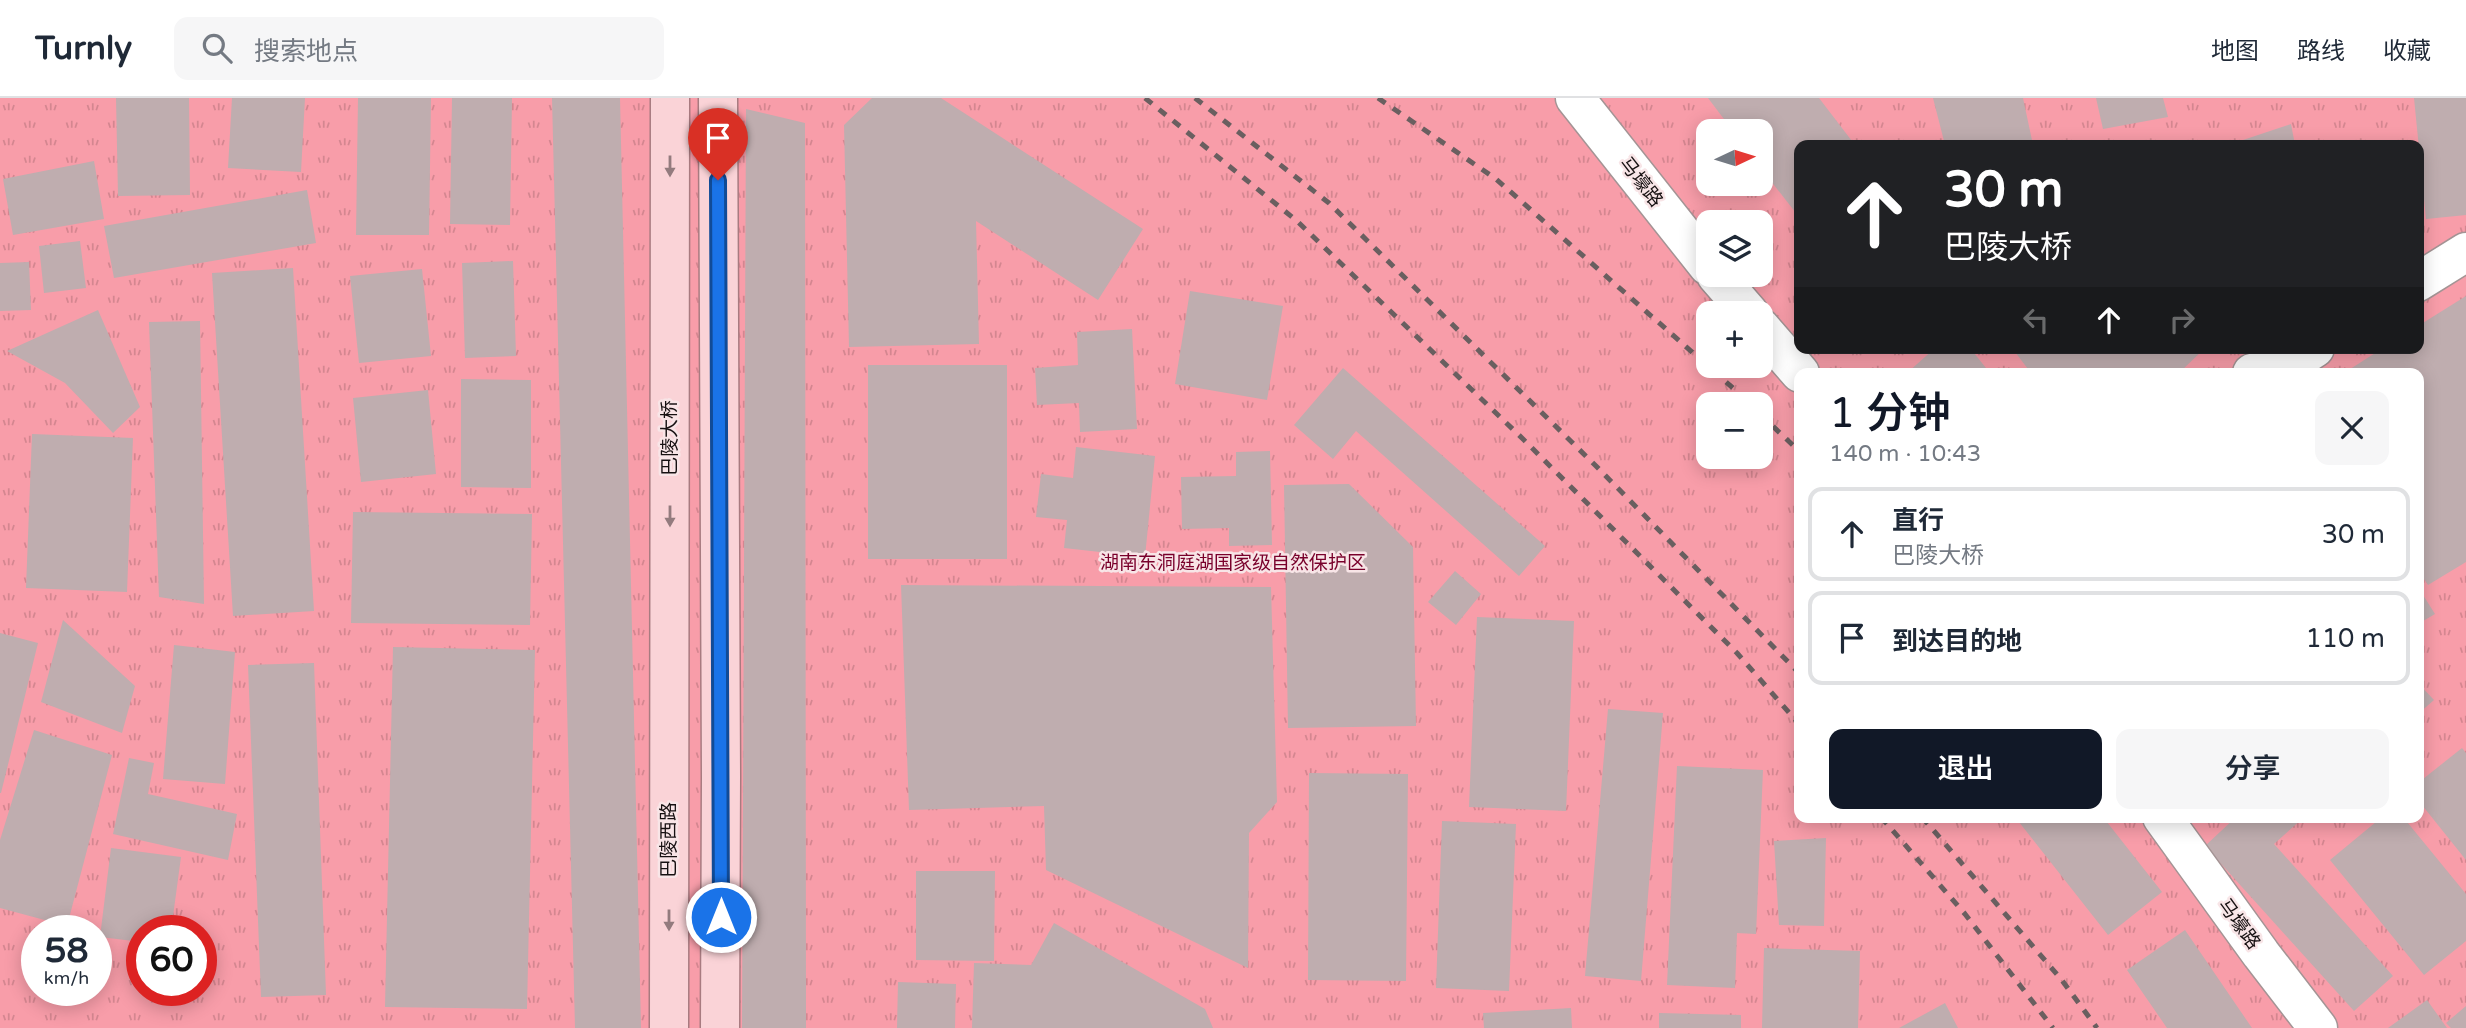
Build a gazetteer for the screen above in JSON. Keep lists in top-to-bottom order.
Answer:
{
  "streets": {
    "main road": ["巴陵大桥", "巴陵西路"],
    "street": ["马壕路"]
  },
  "crossings": [
    ["巴陵大桥", "巴陵西路"]
  ],
  "parks": ["湖南东洞庭湖国家级自然保护区"],
  "north": "right",
  "page": {
    "header": "Turnly",
    "search": "搜索地点",
    "nav": ["地图", "路线", "收藏"],
    "map_buttons": ["+", "−"],
    "turn": ["30 m", "巴陵大桥"],
    "heading": ["1 分钟", "140 m · 10:43"],
    "list": [
      {
        "name": "直行",
        "note": "巴陵大桥",
        "value": "30 m"
      },
      {
        "name": "到达目的地",
        "value": "110 m"
      }
    ],
    "buttons": ["退出", "分享"],
    "speed": "58 km/h",
    "limit": "60"
  }
}
